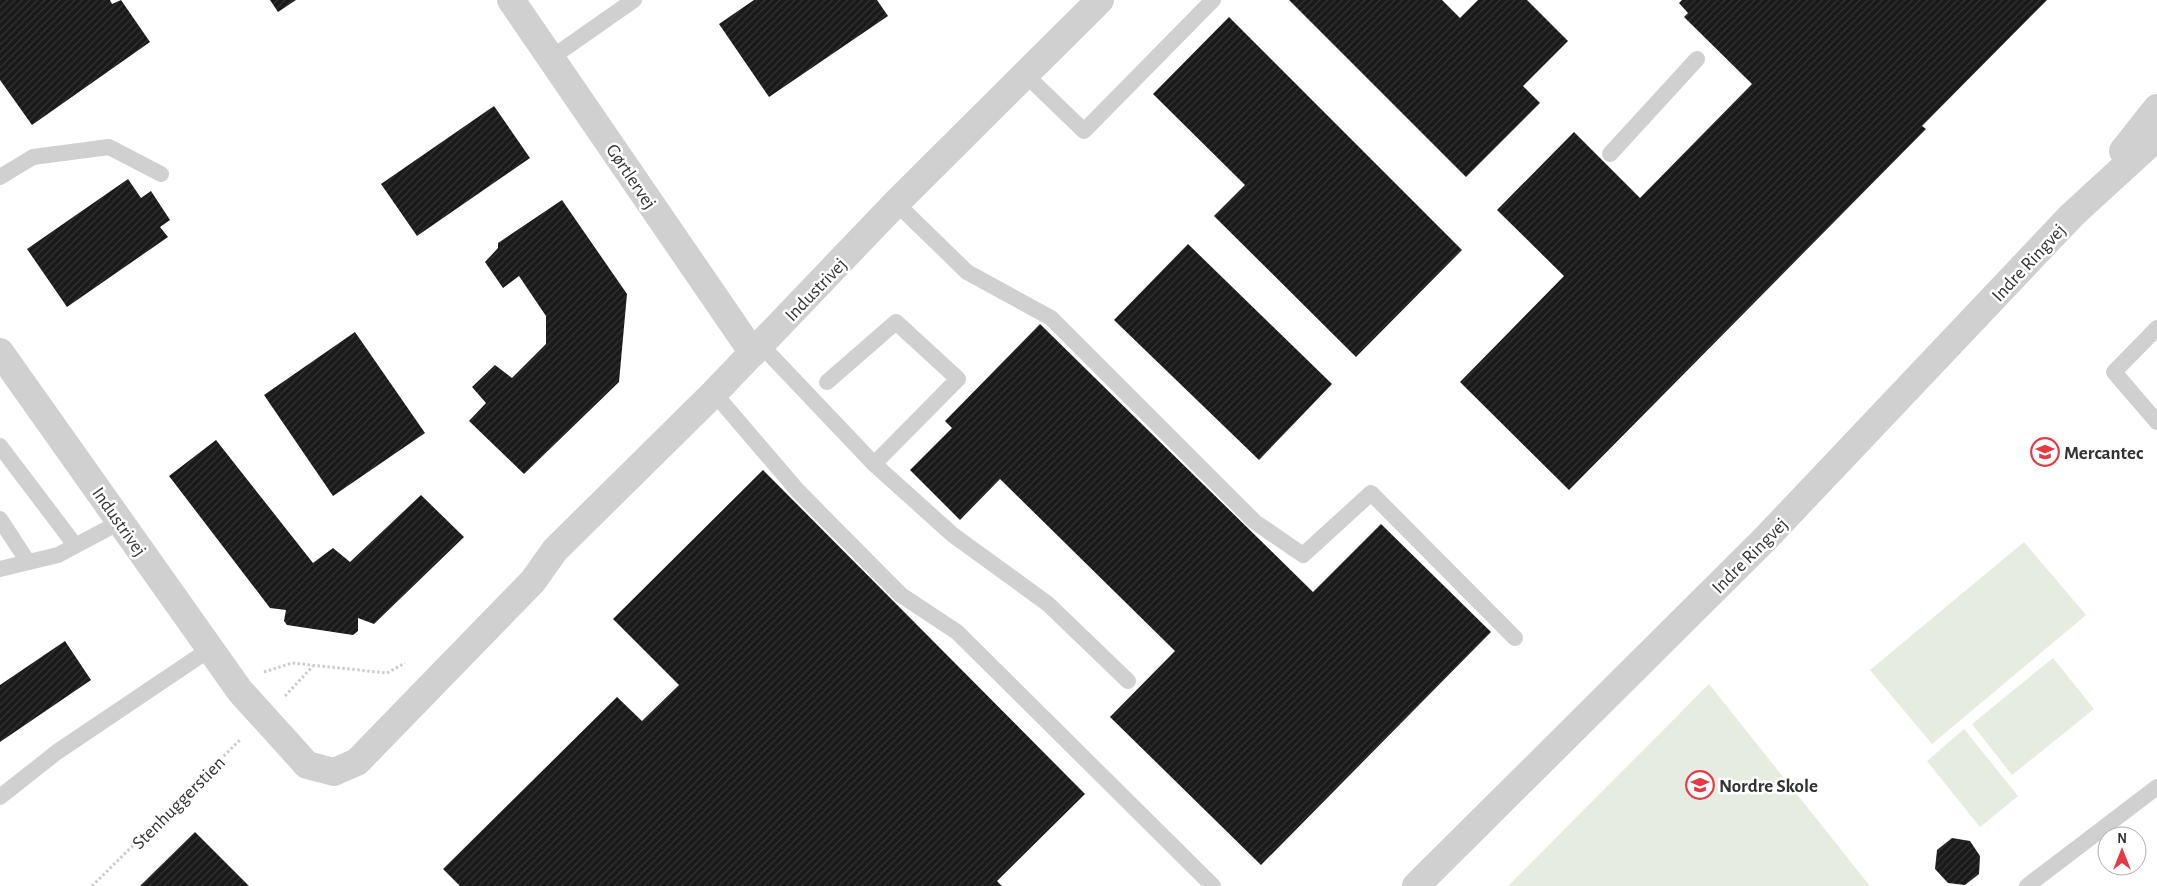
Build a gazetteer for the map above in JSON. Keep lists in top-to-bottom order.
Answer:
{
  "streets": {
    "street": ["Gørtlervej", "Indre Ringvej", "Industrivej"],
    "path": ["Stenhuggerstien"]
  },
  "crossings": [
    ["Gørtlervej", "Industrivej"],
    ["Industrivej", "Stenhuggerstien"]
  ],
  "places": {
    "school or university": ["Mercantec", "Nordre Skole"]
  },
  "north": "top"
}
